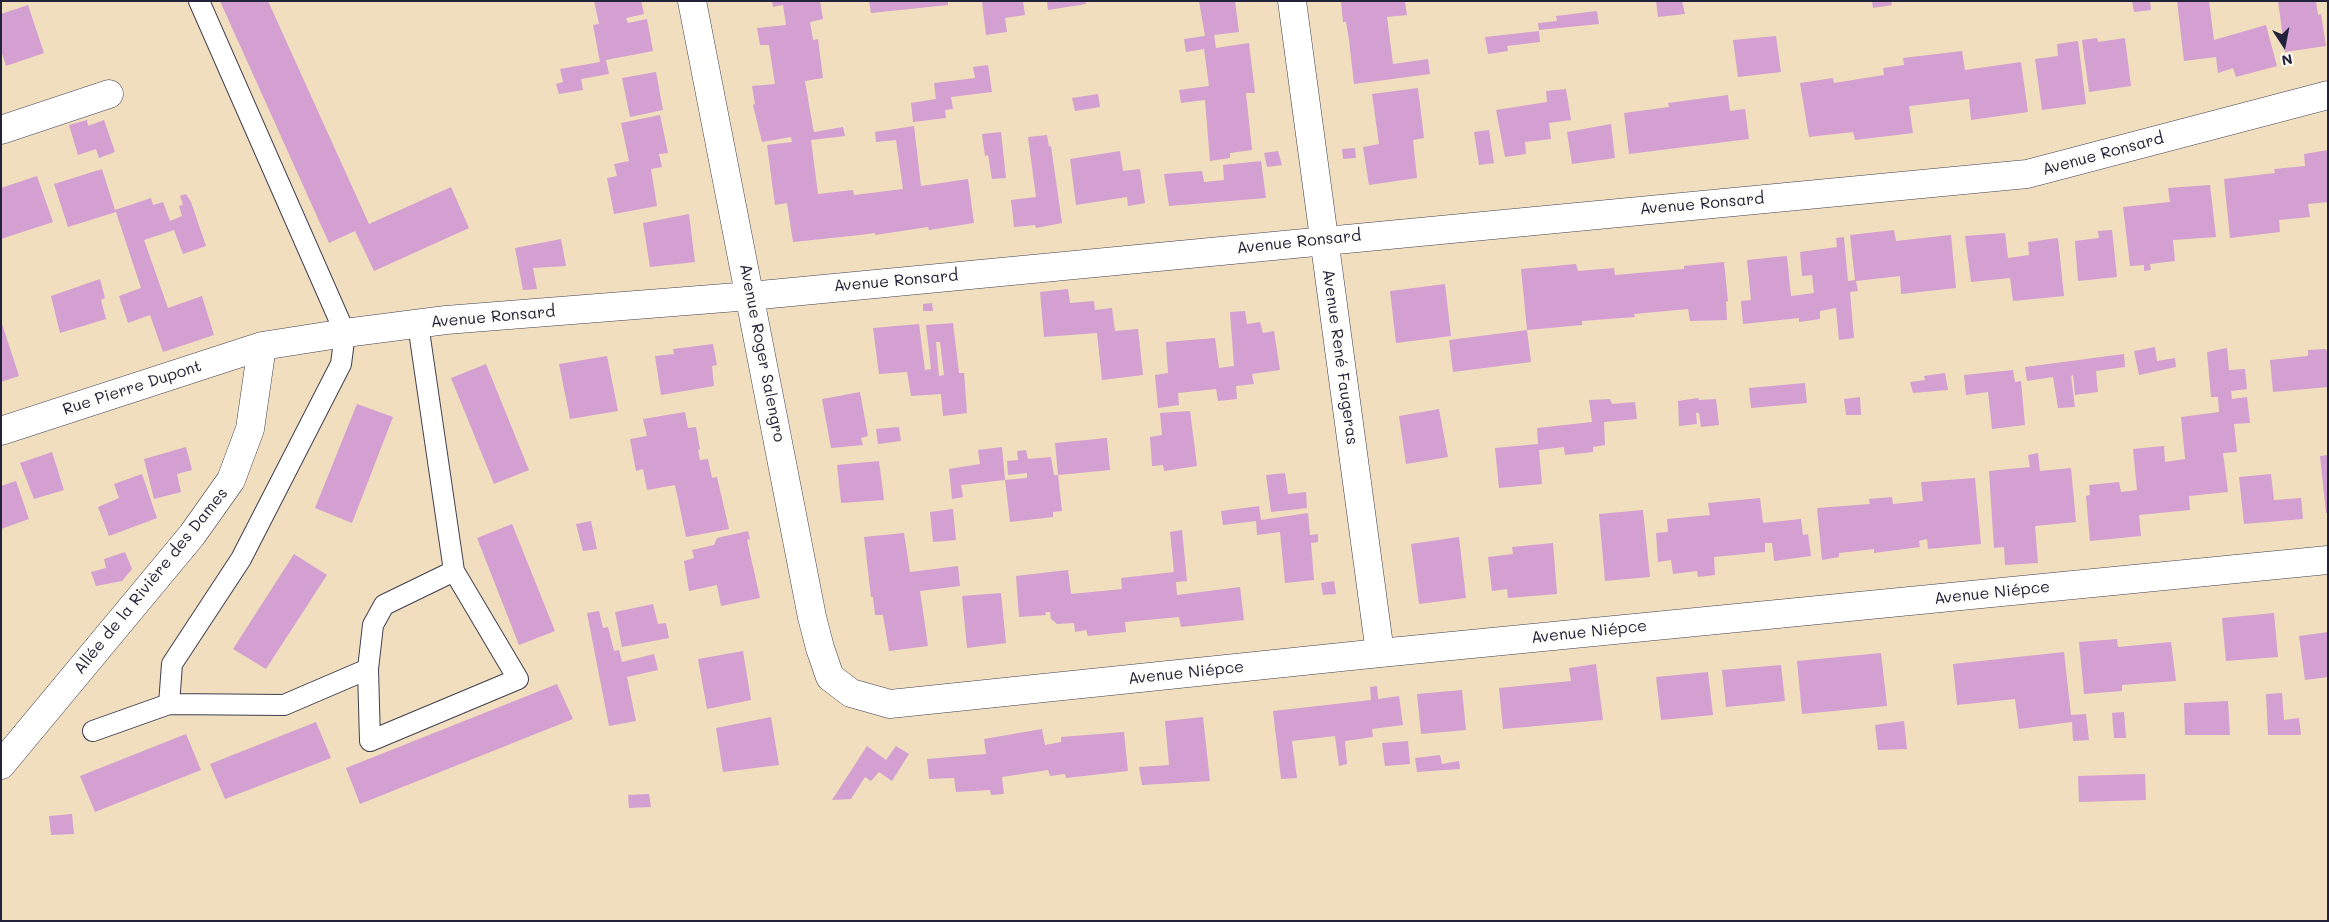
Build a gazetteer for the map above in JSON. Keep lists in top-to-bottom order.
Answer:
{
  "streets": {
    "street": [
      "Avenue Ronsard",
      "Avenue Roger Salengro",
      "Avenue René Faugeras",
      "Rue Pierre Dupont",
      "Allée de la Rivière des Dames",
      "Avenue Niépce"
    ]
  },
  "crossings": [
    ["Avenue Ronsard", "Avenue Roger Salengro"],
    ["Avenue Ronsard", "Avenue René Faugeras"],
    ["Avenue Ronsard", "Rue Pierre Dupont"],
    ["Avenue Ronsard", "Allée de la Rivière des Dames"],
    ["Avenue Roger Salengro", "Avenue Niépce"],
    ["Avenue René Faugeras", "Avenue Niépce"],
    ["Rue Pierre Dupont", "Allée de la Rivière des Dames"]
  ],
  "north": "bottom"
}
